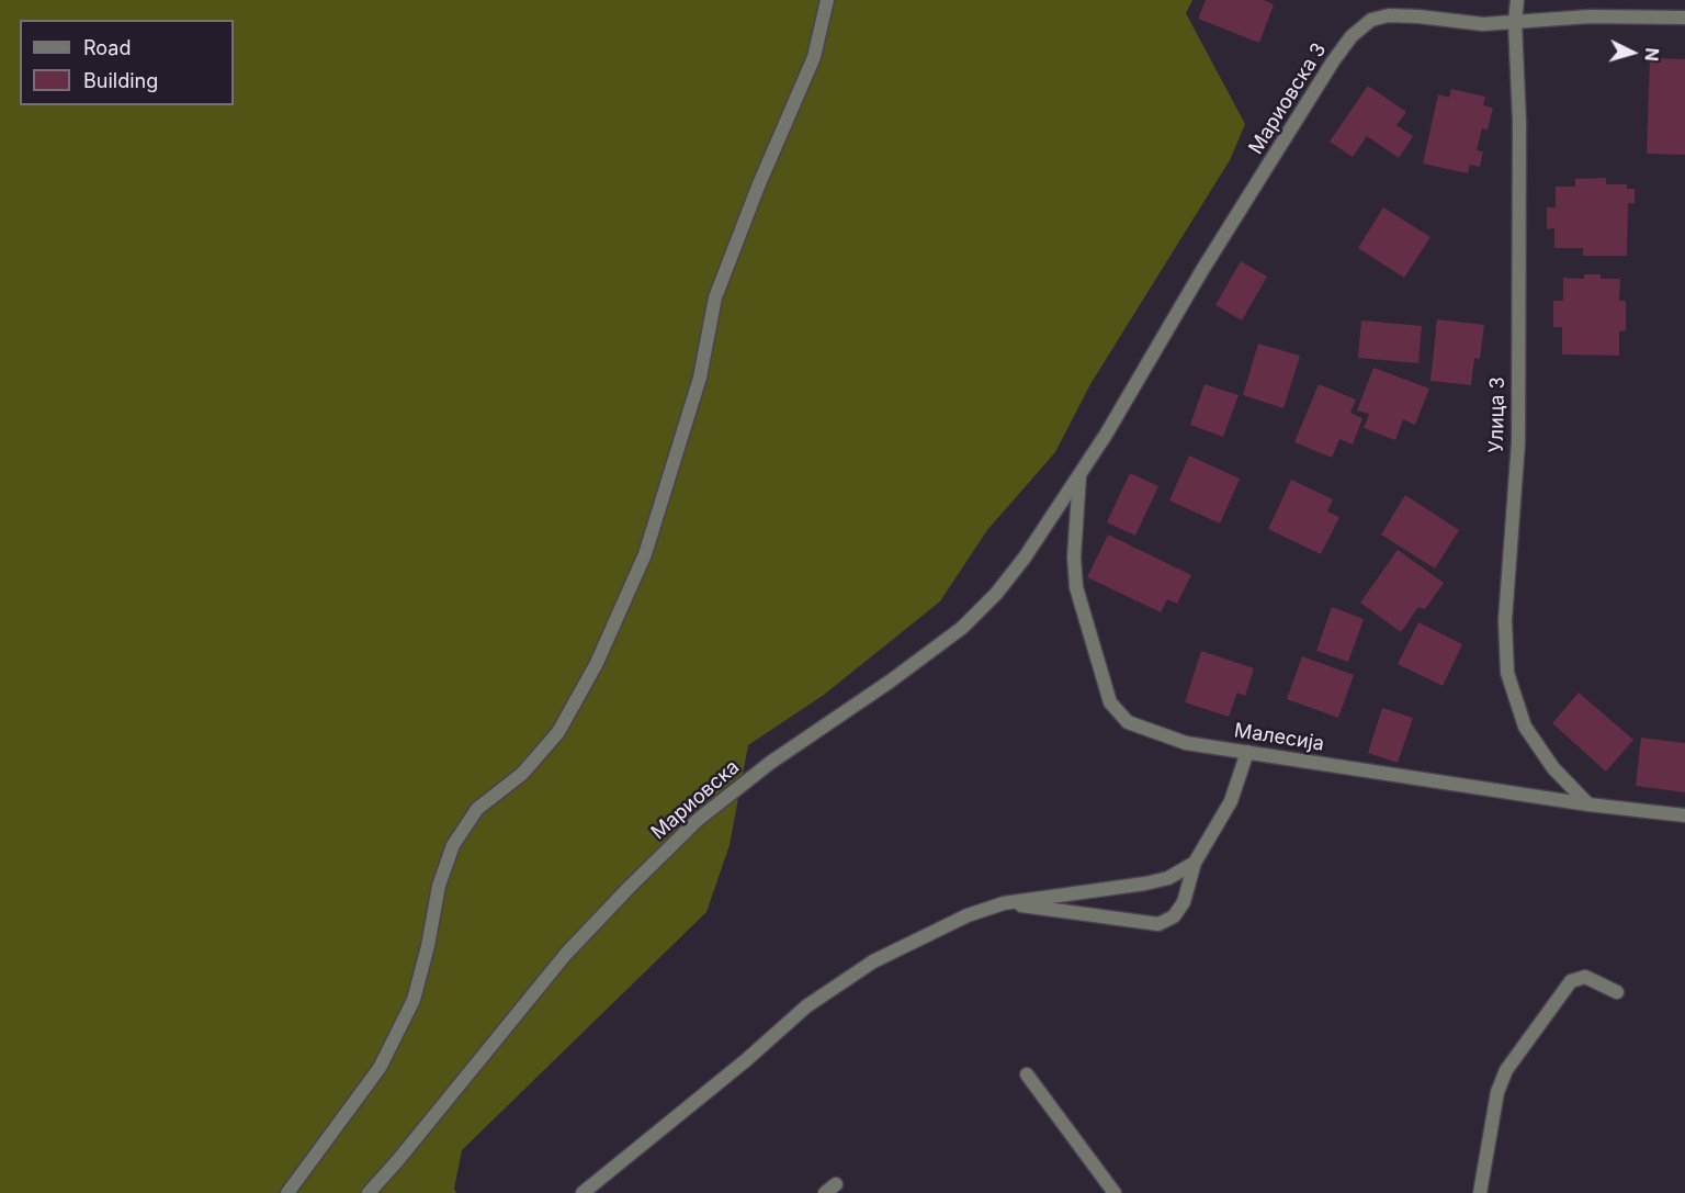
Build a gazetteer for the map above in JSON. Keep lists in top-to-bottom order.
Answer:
{
  "streets": {
    "street": [
      "Мариовска 3",
      "Улица 3",
      "Малесија",
      "Мариовска"
    ]
  },
  "crossings": [
    ["Мариовска 3", "Улица 3"],
    ["Мариовска 3", "Малесија"],
    ["Мариовска 3", "Мариовска"],
    ["Улица 3", "Малесија"],
    ["Малесија", "Мариовска"]
  ],
  "legend": ["Road", "Building"],
  "north": "right"
}
